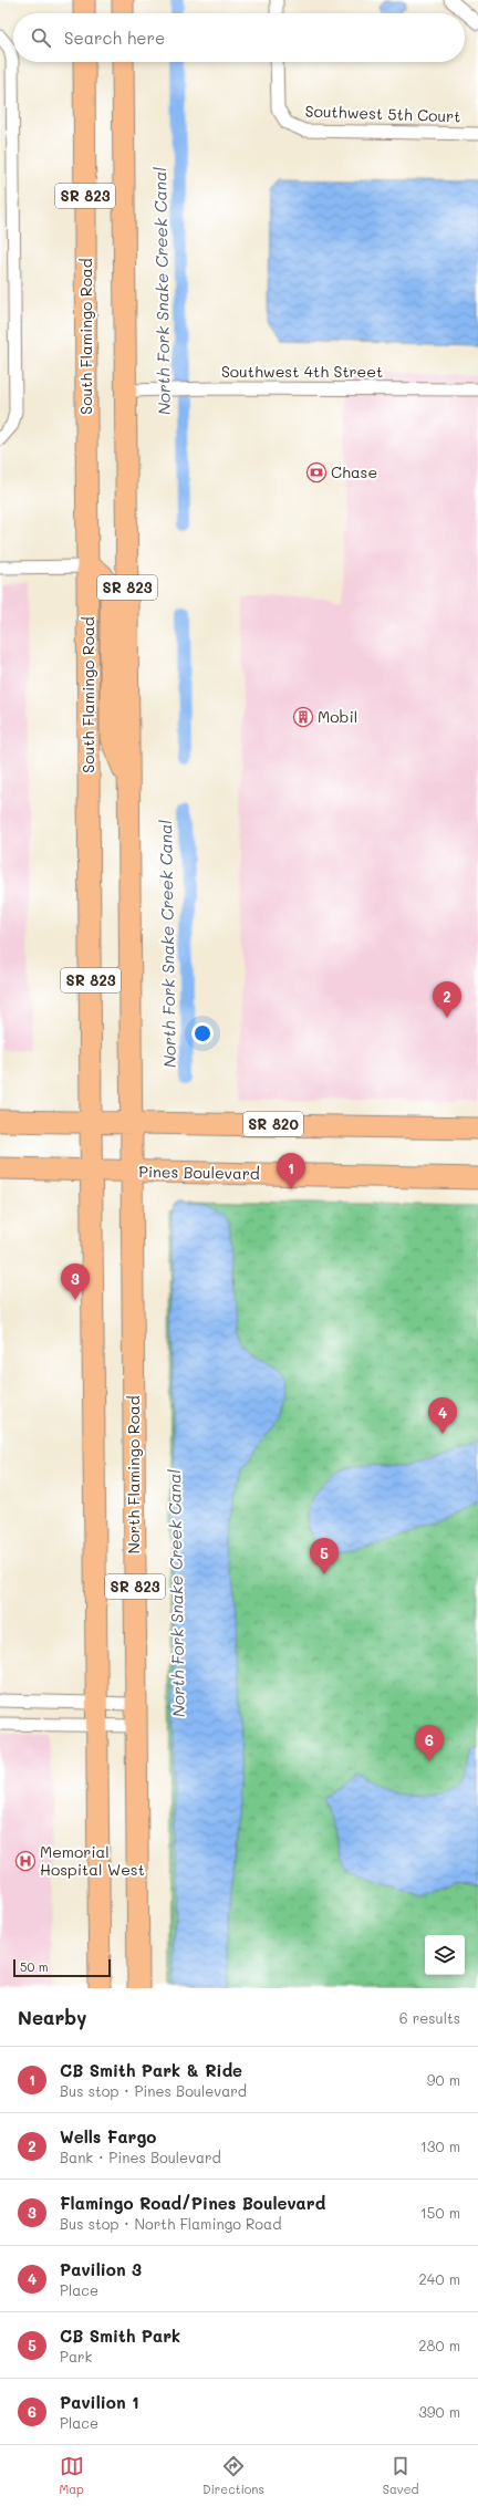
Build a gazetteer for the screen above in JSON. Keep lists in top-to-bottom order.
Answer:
{
  "streets": {
    "highway": [
      "SR 823",
      "South Flamingo Road",
      "SR 820",
      "Pines Boulevard",
      "North Flamingo Road"
    ],
    "street": ["Southwest 5th Court", "Southwest 4th Street"]
  },
  "crossings": [
    ["SR 823", "South Flamingo Road"],
    ["SR 823", "Southwest 4th Street"],
    ["SR 823", "SR 820"],
    ["SR 823", "Pines Boulevard"],
    ["SR 823", "North Flamingo Road"],
    ["South Flamingo Road", "SR 820"],
    ["SR 820", "North Flamingo Road"],
    ["Pines Boulevard", "North Flamingo Road"]
  ],
  "water": ["North Fork Snake Creek Canal"],
  "places": {
    "bank": ["Chase"],
    "building": ["Mobil"],
    "hospital": ["Memorial Hospital West"]
  },
  "scale_bar": "50 m",
  "page": {
    "search": "Search here",
    "pins": [
      "2",
      "1",
      "3",
      "4",
      "5",
      "6"
    ],
    "scale": "50 m",
    "heading": ["Nearby", "6 results"],
    "list": [
      {
        "mark": "1",
        "name": "CB Smith Park & Ride",
        "note": "Bus stop · Pines Boulevard",
        "value": "90 m"
      },
      {
        "mark": "2",
        "name": "Wells Fargo",
        "note": "Bank · Pines Boulevard",
        "value": "130 m"
      },
      {
        "mark": "3",
        "name": "Flamingo Road/Pines Boulevard",
        "note": "Bus stop · North Flamingo Road",
        "value": "150 m"
      },
      {
        "mark": "4",
        "name": "Pavilion 3",
        "note": "Place",
        "value": "240 m"
      },
      {
        "mark": "5",
        "name": "CB Smith Park",
        "note": "Park",
        "value": "280 m"
      },
      {
        "mark": "6",
        "name": "Pavilion 1",
        "note": "Place",
        "value": "390 m"
      }
    ],
    "nav": ["Map", "Directions", "Saved"]
  }
}
